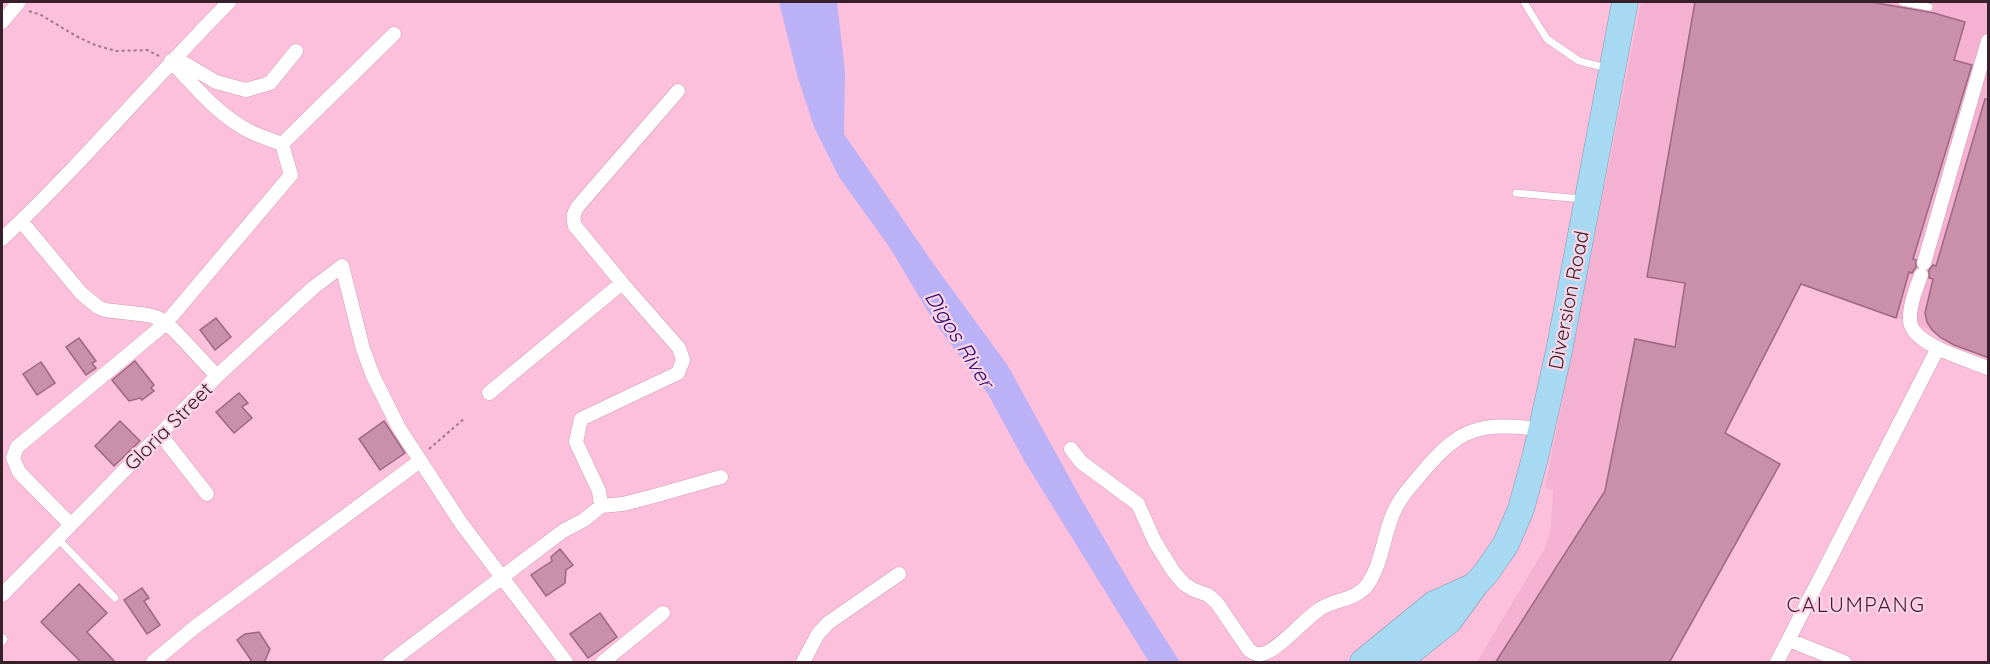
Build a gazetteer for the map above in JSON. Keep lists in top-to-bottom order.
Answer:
{
  "streets": {
    "highway": ["Diversion Road"],
    "street": ["Gloria Street"]
  },
  "districts": ["CALUMPANG"],
  "water": ["Digos River"]
}
